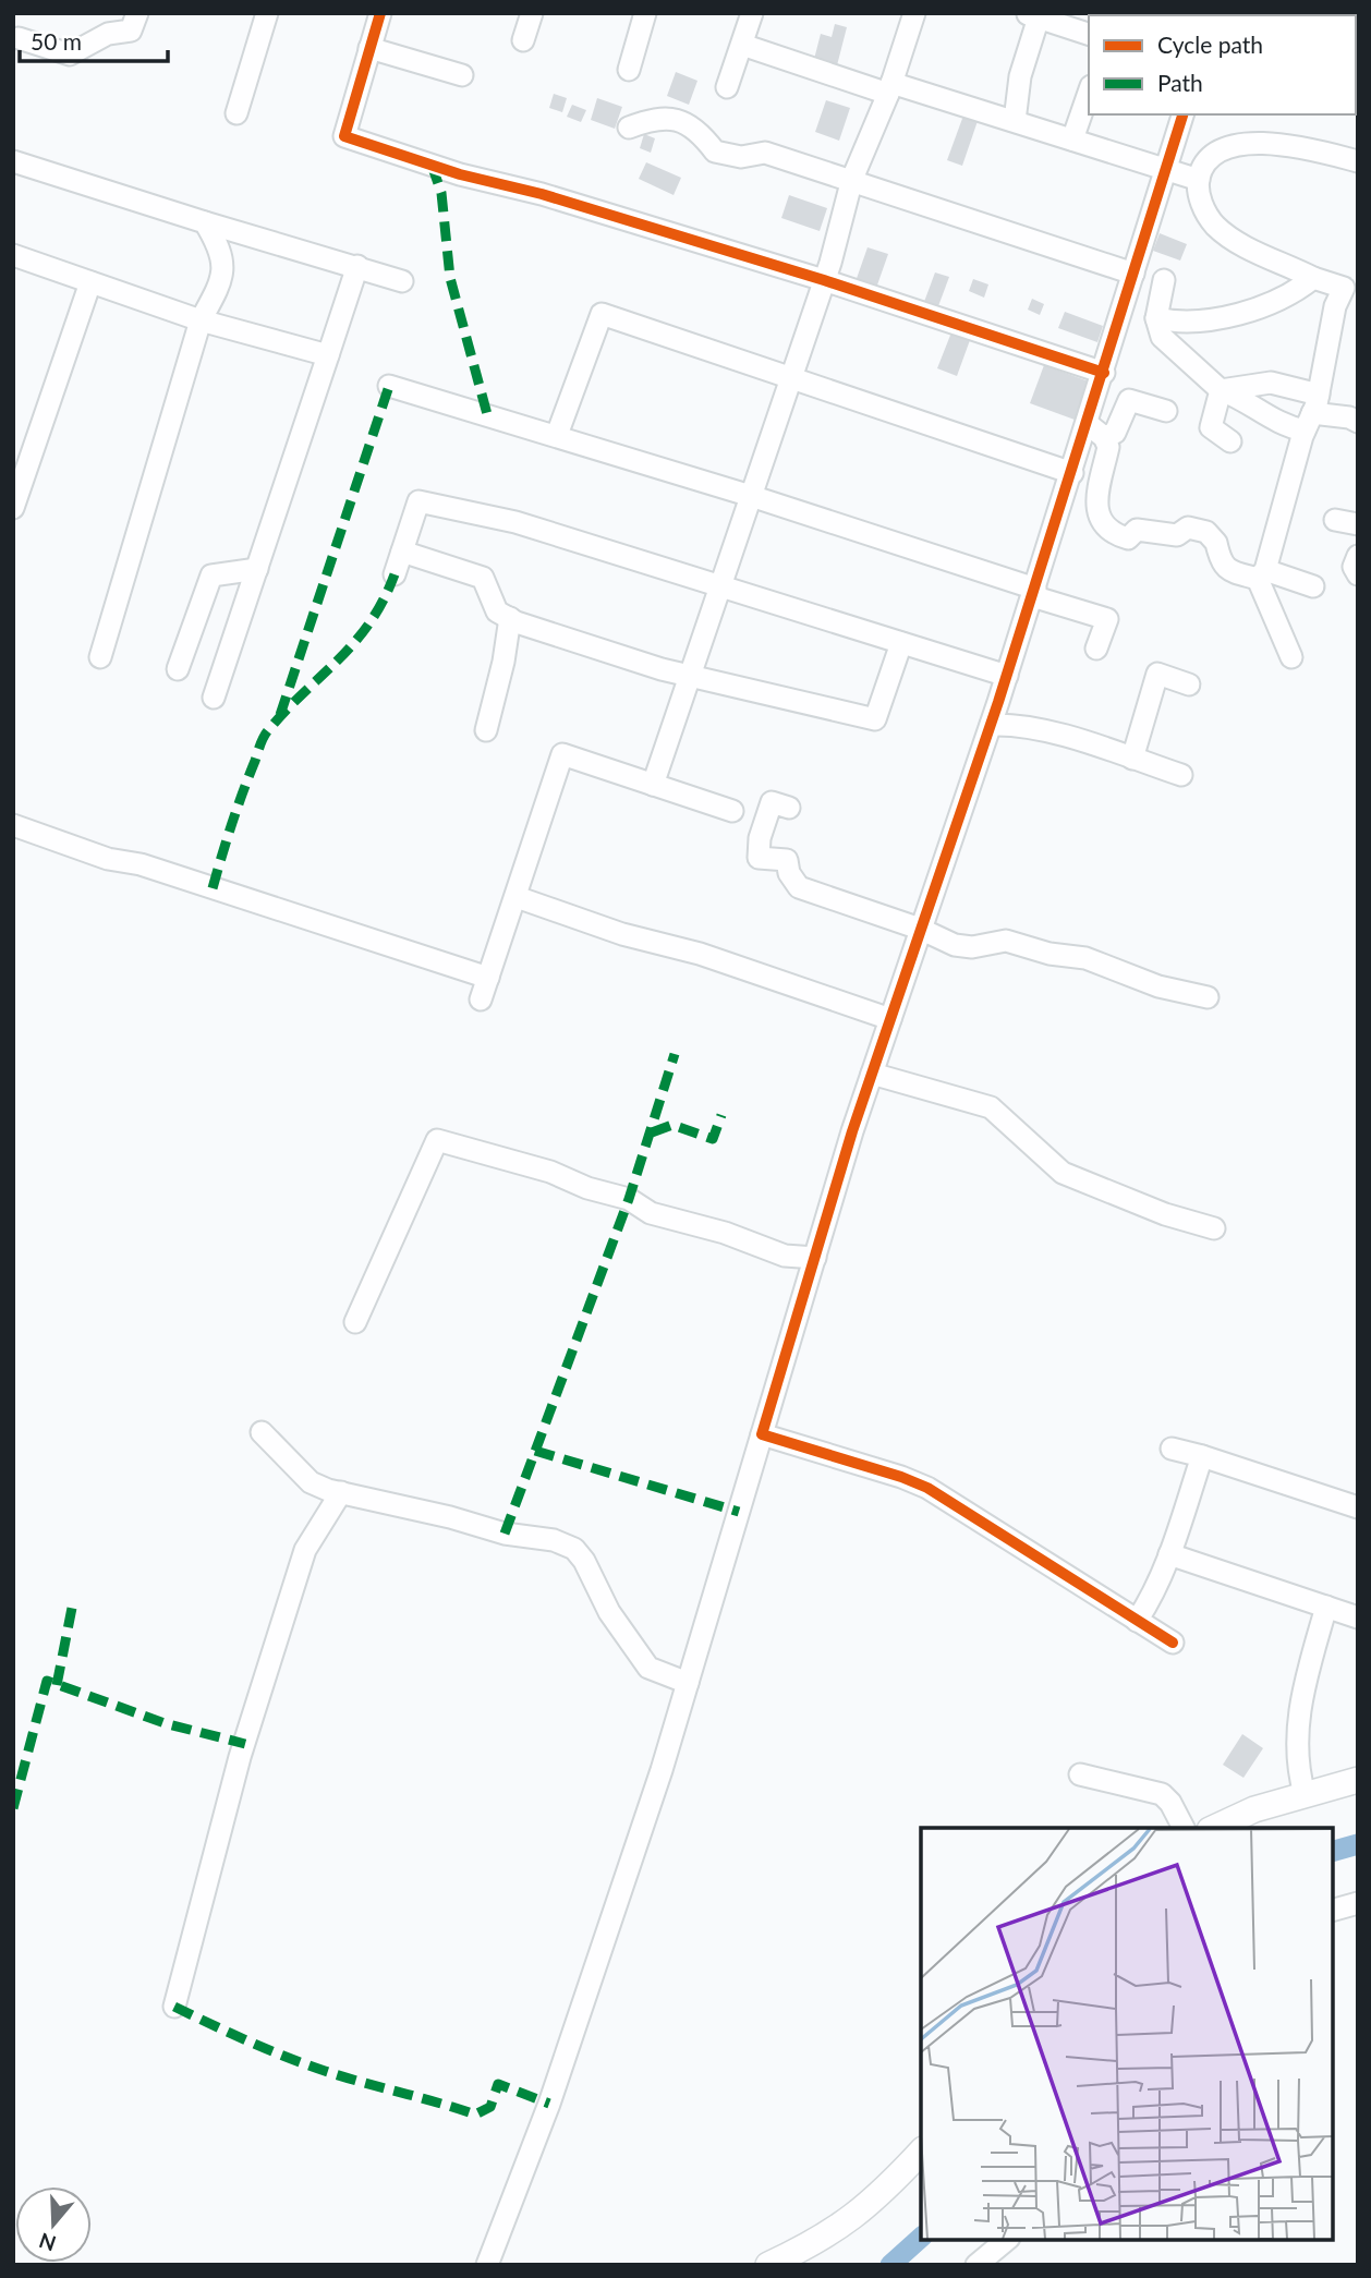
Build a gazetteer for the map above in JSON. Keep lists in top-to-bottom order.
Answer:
{
  "legend": ["Cycle path", "Path"],
  "scale_bar": "50 m",
  "north": "bottom"
}
